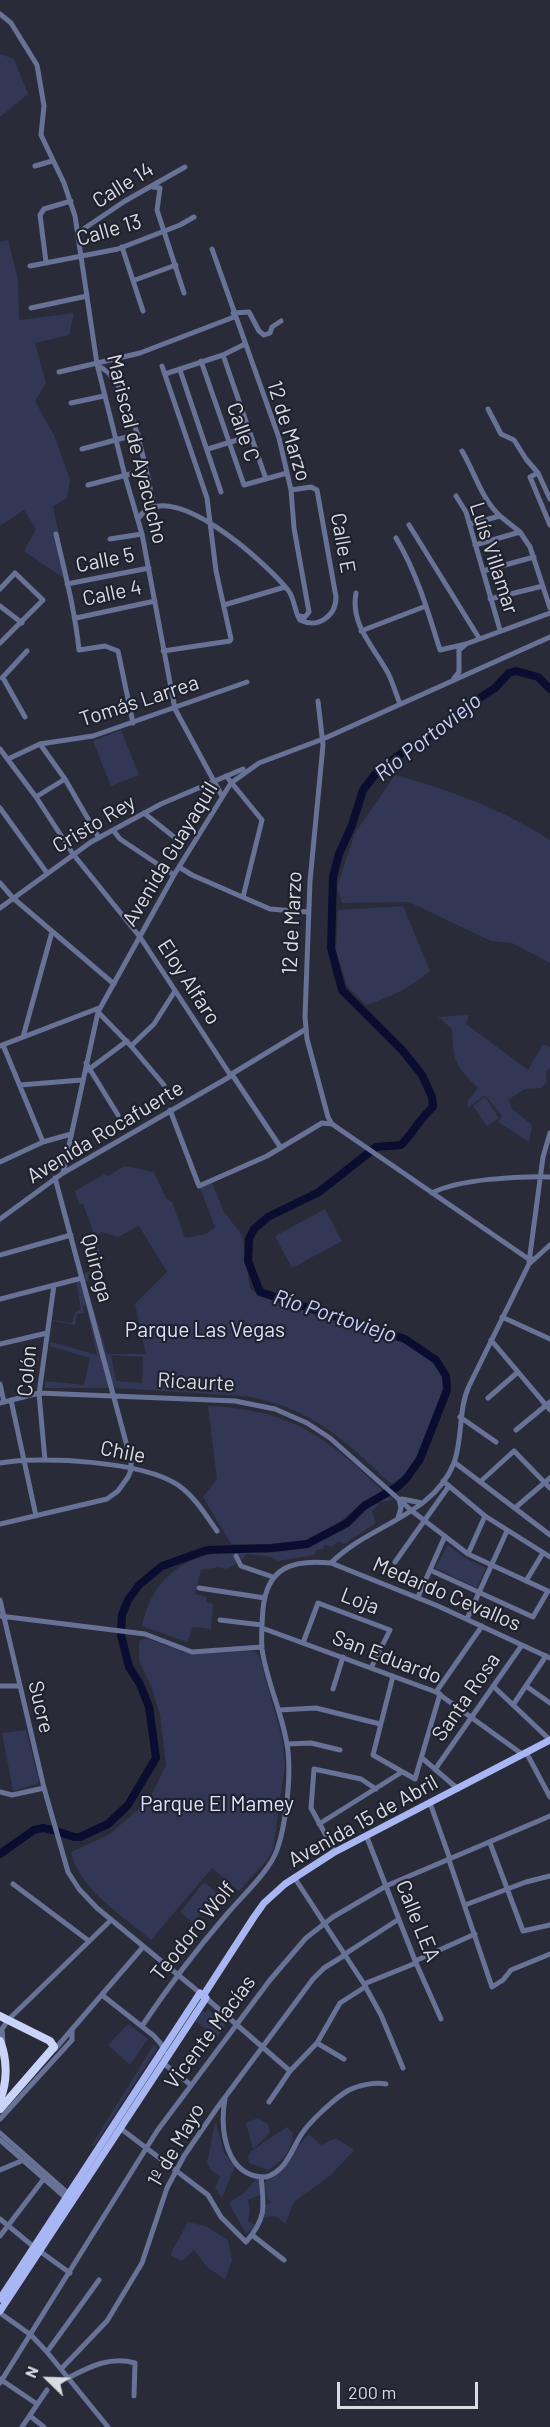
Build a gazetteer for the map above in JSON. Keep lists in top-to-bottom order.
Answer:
{
  "streets": {
    "main road": ["Avenida 15 de Abril"],
    "street": [
      "Calle 14",
      "Calle 13",
      "12 de Marzo",
      "Calle C",
      "Mariscal de Ayacucho",
      "Calle E",
      "Luís Villamar",
      "Calle 5",
      "Calle 4",
      "Tomás Larrea",
      "Cristo Rey",
      "Avenida Guayaquil",
      "Eloy Alfaro",
      "Avenida Rocafuerte",
      "Quiroga",
      "Colón",
      "Ricaurte",
      "Chile",
      "Medardo Cevallos",
      "Loja",
      "San Eduardo",
      "Santa Rosa",
      "Sucre",
      "Calle LEA",
      "Teodoro Wolf",
      "Vicente Macías",
      "1º de Mayo"
    ]
  },
  "crossings": [
    ["Calle 14", "Mariscal de Ayacucho"],
    ["Calle 13", "Mariscal de Ayacucho"],
    ["12 de Marzo", "Calle E"],
    ["12 de Marzo", "Avenida Guayaquil"],
    ["12 de Marzo", "Avenida Rocafuerte"],
    ["Mariscal de Ayacucho", "Calle 5"],
    ["Mariscal de Ayacucho", "Calle 4"],
    ["Mariscal de Ayacucho", "Tomás Larrea"],
    ["Mariscal de Ayacucho", "Cristo Rey"],
    ["Mariscal de Ayacucho", "Avenida Guayaquil"],
    ["Tomás Larrea", "Eloy Alfaro"],
    ["Cristo Rey", "Avenida Guayaquil"],
    ["Cristo Rey", "Eloy Alfaro"],
    ["Avenida Guayaquil", "Eloy Alfaro"],
    ["Avenida Guayaquil", "Avenida Rocafuerte"],
    ["Eloy Alfaro", "Avenida Rocafuerte"],
    ["Avenida Rocafuerte", "Quiroga"],
    ["Quiroga", "Ricaurte"],
    ["Quiroga", "Chile"],
    ["Colón", "Ricaurte"],
    ["Colón", "Chile"],
    ["Medardo Cevallos", "Santa Rosa"],
    ["Loja", "San Eduardo"],
    ["San Eduardo", "Santa Rosa"],
    ["San Eduardo", "Avenida 15 de Abril"],
    ["Avenida 15 de Abril", "Calle LEA"],
    ["Calle LEA", "Vicente Macías"],
    ["Calle LEA", "1º de Mayo"]
  ],
  "water": ["Río Portoviejo"],
  "parks": ["Parque Las Vegas", "Parque El Mamey"],
  "scale_bar": "200 m",
  "north": "top left"
}
